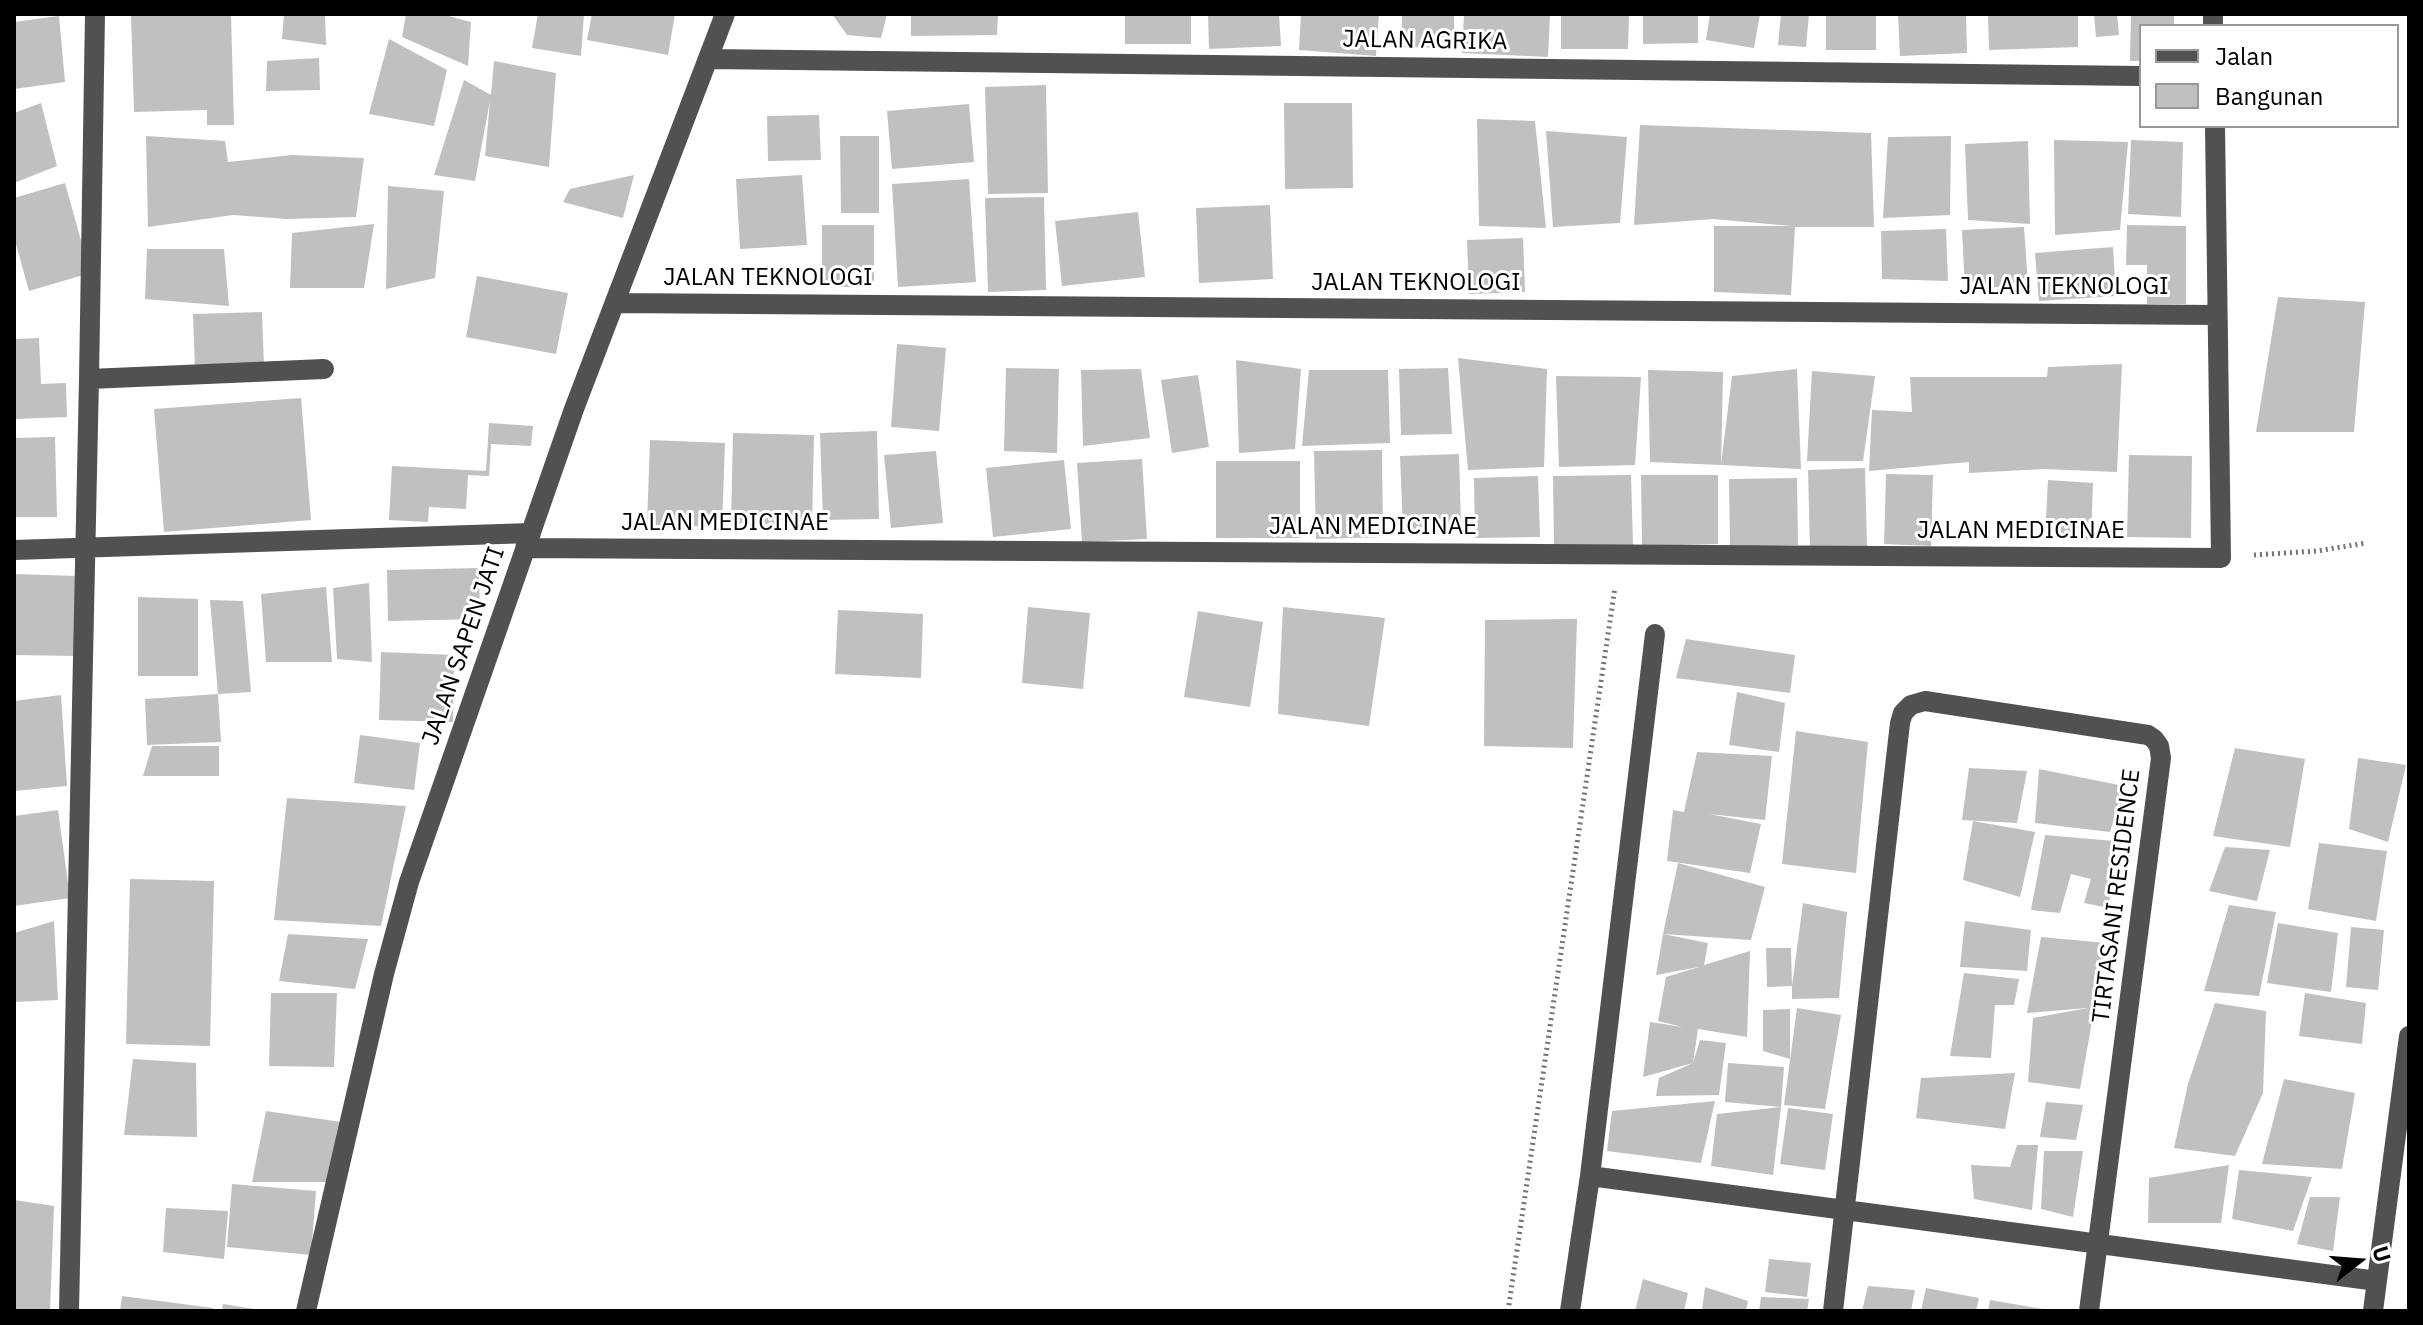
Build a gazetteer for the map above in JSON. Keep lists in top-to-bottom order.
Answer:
{
  "streets": {
    "street": [
      "JALAN AGRIKA",
      "JALAN TEKNOLOGI",
      "JALAN MEDICINAE",
      "JALAN SAPEN JATI",
      "TIRTASANI RESIDENCE"
    ]
  },
  "crossings": [
    ["JALAN AGRIKA", "JALAN SAPEN JATI"],
    ["JALAN TEKNOLOGI", "JALAN SAPEN JATI"],
    ["JALAN MEDICINAE", "JALAN SAPEN JATI"]
  ],
  "legend": ["Jalan", "Bangunan"],
  "north": "right"
}
